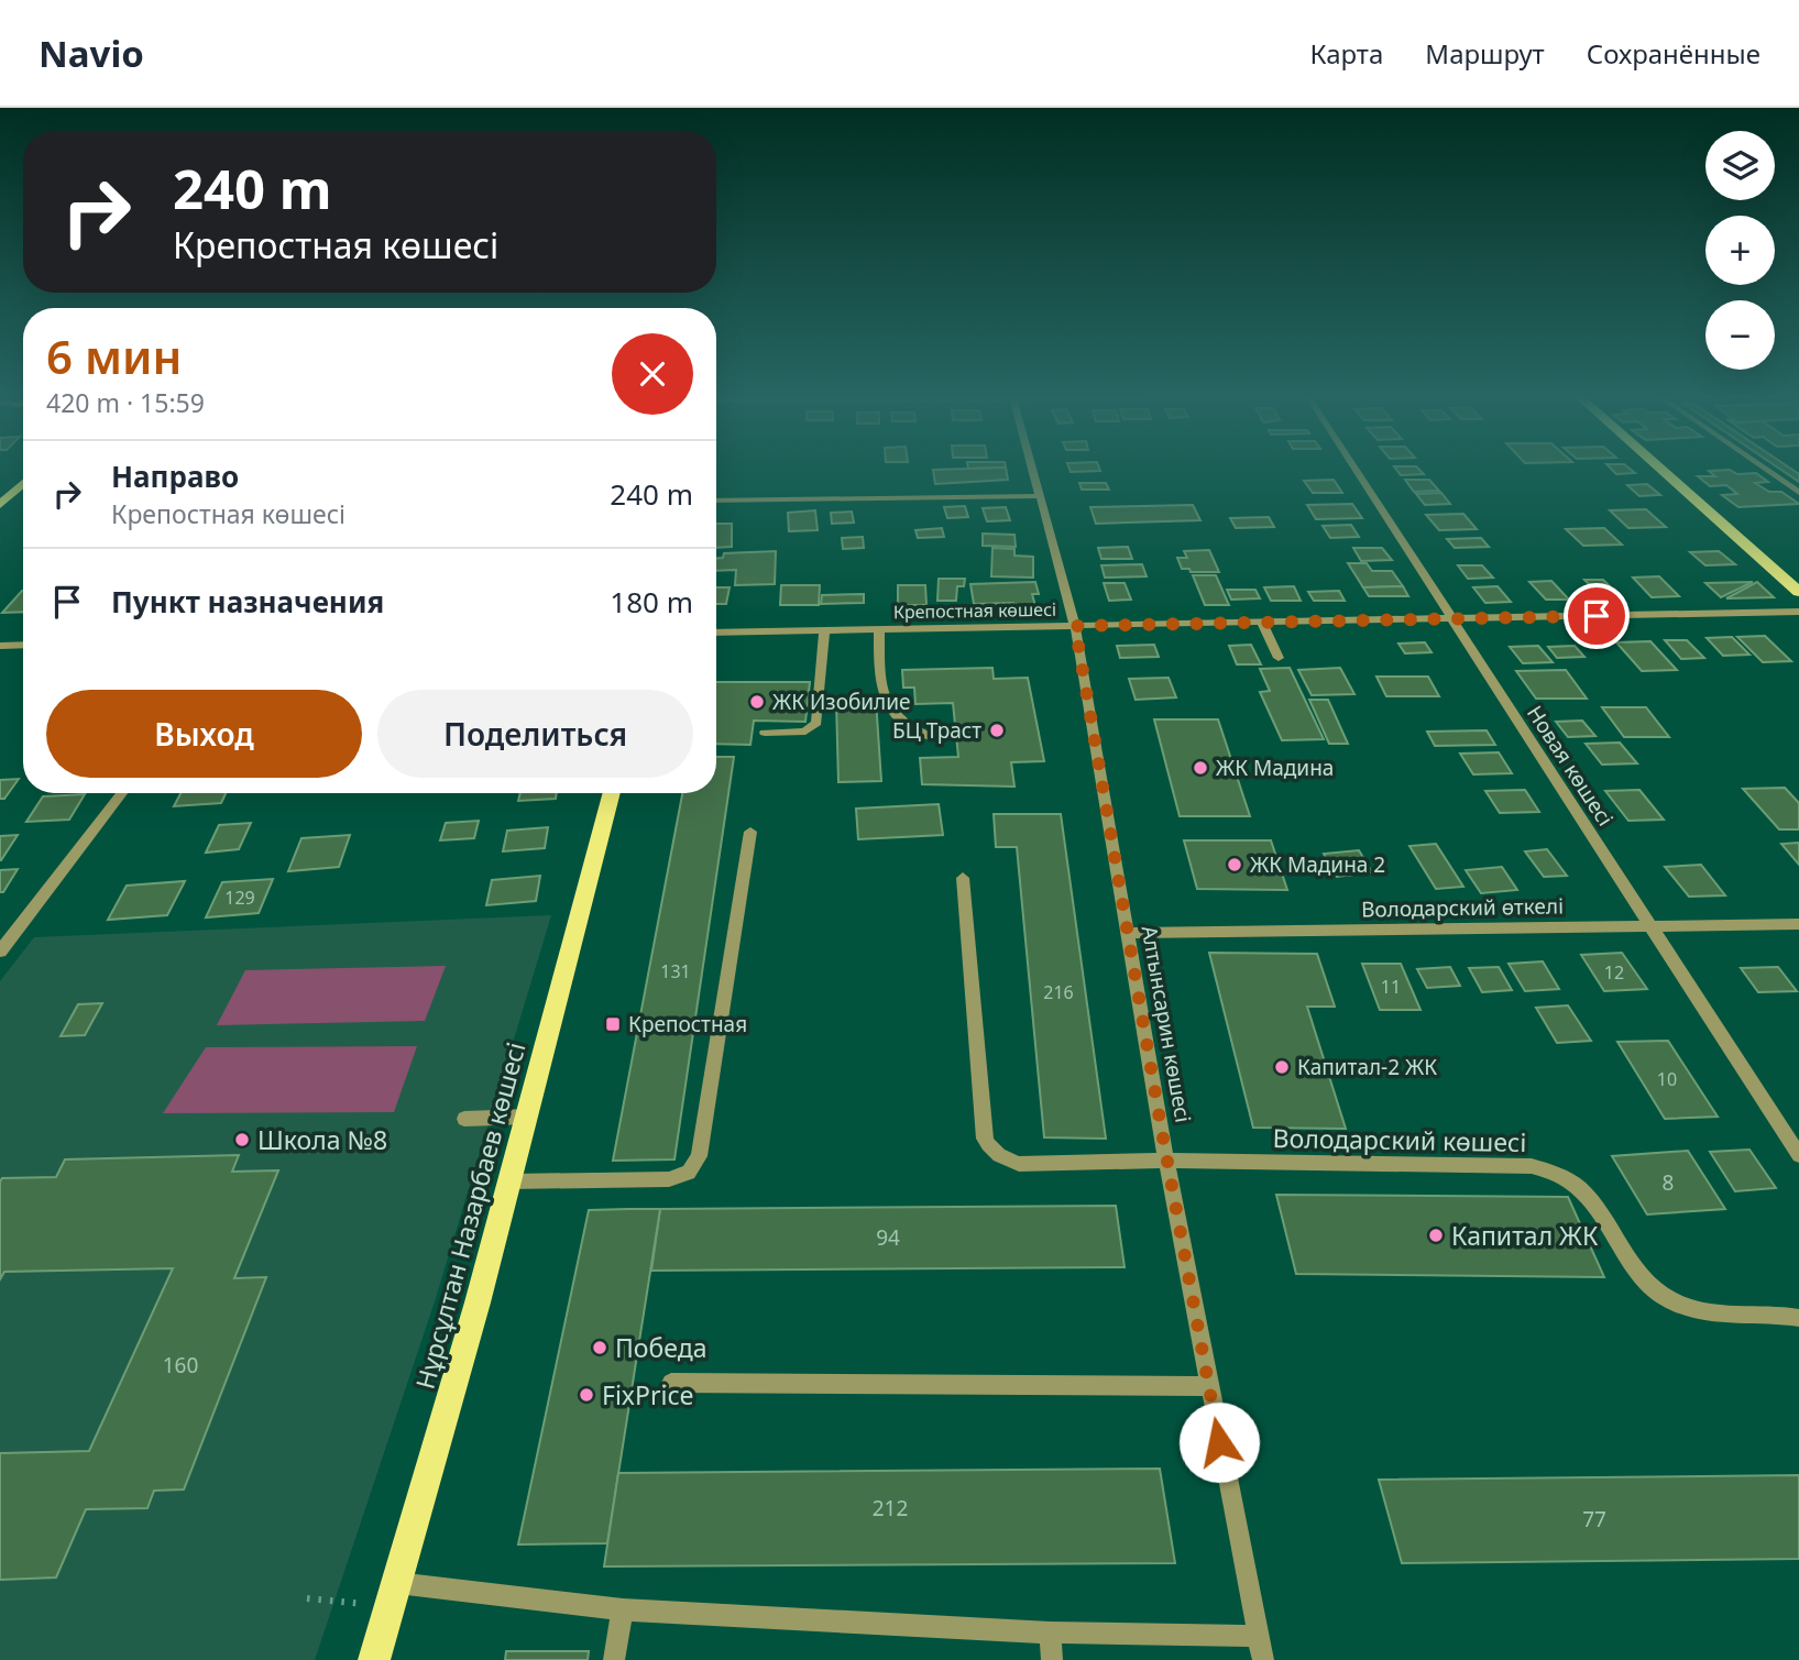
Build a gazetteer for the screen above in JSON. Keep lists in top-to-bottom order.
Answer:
{
  "streets": {
    "main road": ["Нұрсұлтан Назарбаев көшесі"],
    "street": [
      "Крепостная көшесі",
      "Новая көшесі",
      "Володарский өткелі",
      "Алтынсарин көшесі",
      "Володарский көшесі"
    ]
  },
  "crossings": [
    ["Крепостная көшесі", "Новая көшесі"],
    ["Крепостная көшесі", "Алтынсарин көшесі"],
    ["Новая көшесі", "Володарский өткелі"],
    ["Володарский өткелі", "Алтынсарин көшесі"],
    ["Алтынсарин көшесі", "Володарский көшесі"]
  ],
  "places": {
    "other": [
      "ЖК Изобилие",
      "БЦ Траст",
      "ЖК Мадина",
      "ЖК Мадина 2",
      "Капитал-2 ЖК",
      "Школа №8",
      "Капитал ЖК",
      "Победа",
      "FixPrice"
    ],
    "transit": ["Крепостная"]
  },
  "house_numbers": [
    "129",
    "131",
    "12",
    "11",
    "216",
    "10",
    "8",
    "94",
    "160",
    "212",
    "77"
  ],
  "page": {
    "header": "Navio",
    "nav": ["Карта", "Маршрут", "Сохранённые"],
    "map_buttons": ["+", "−"],
    "turn": ["240 m", "Крепостная көшесі"],
    "heading": ["6 мин", "420 m · 15:59"],
    "list": [
      {
        "name": "Направо",
        "note": "Крепостная көшесі",
        "value": "240 m"
      },
      {
        "name": "Пункт назначения",
        "value": "180 m"
      }
    ],
    "buttons": ["Выход", "Поделиться"]
  }
}
